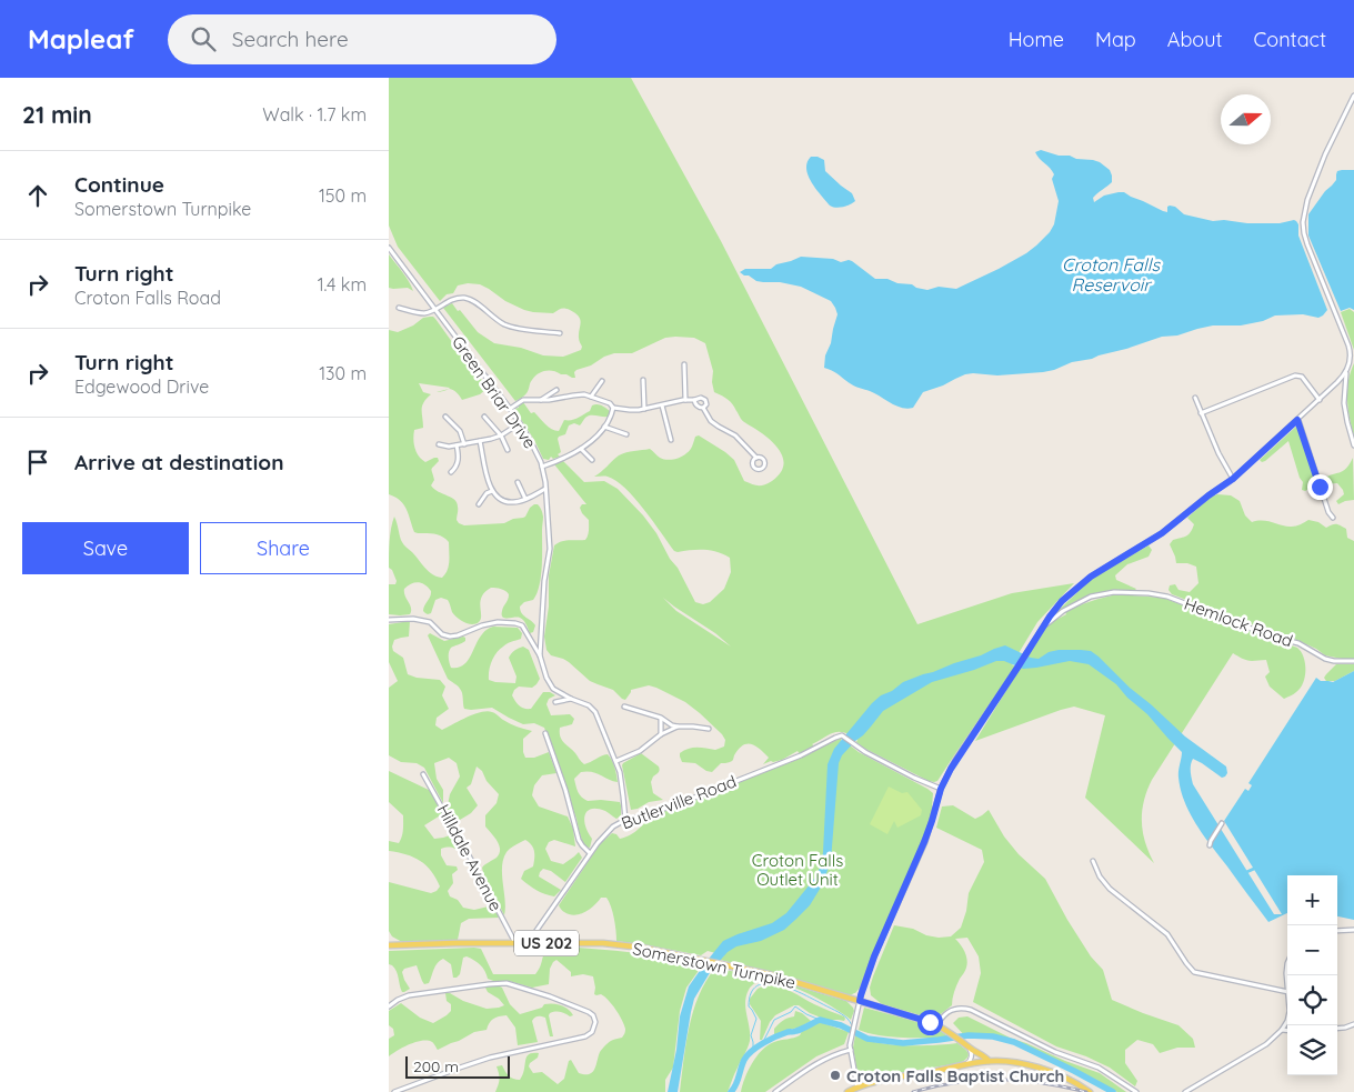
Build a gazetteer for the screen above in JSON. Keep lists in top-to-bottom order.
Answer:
{
  "streets": {
    "main road": ["US 202", "Somerstown Turnpike"],
    "street": [
      "Green Briar Drive",
      "Hemlock Road",
      "Butlerville Road",
      "Hilldale Avenue"
    ]
  },
  "crossings": [
    ["Butlerville Road", "Somerstown Turnpike"],
    ["Hilldale Avenue", "Somerstown Turnpike"]
  ],
  "water": ["Croton Falls Reservoir"],
  "parks": ["Croton Falls Outlet Unit"],
  "places": ["Croton Falls Baptist Church"],
  "scale_bar": "200 m",
  "north": "right",
  "page": {
    "header": "Mapleaf",
    "search": "Search here",
    "nav": [
      "Home",
      "Map",
      "About",
      "Contact"
    ],
    "heading": ["21 min", "Walk · 1.7 km"],
    "list": [
      ["Continue", "Somerstown Turnpike", "150 m"],
      ["Turn right", "Croton Falls Road", "1.4 km"],
      ["Turn right", "Edgewood Drive", "130 m"],
      "Arrive at destination"
    ],
    "buttons": ["Save", "Share"],
    "map_buttons": ["+", "−"],
    "scale": "200 m"
  }
}
